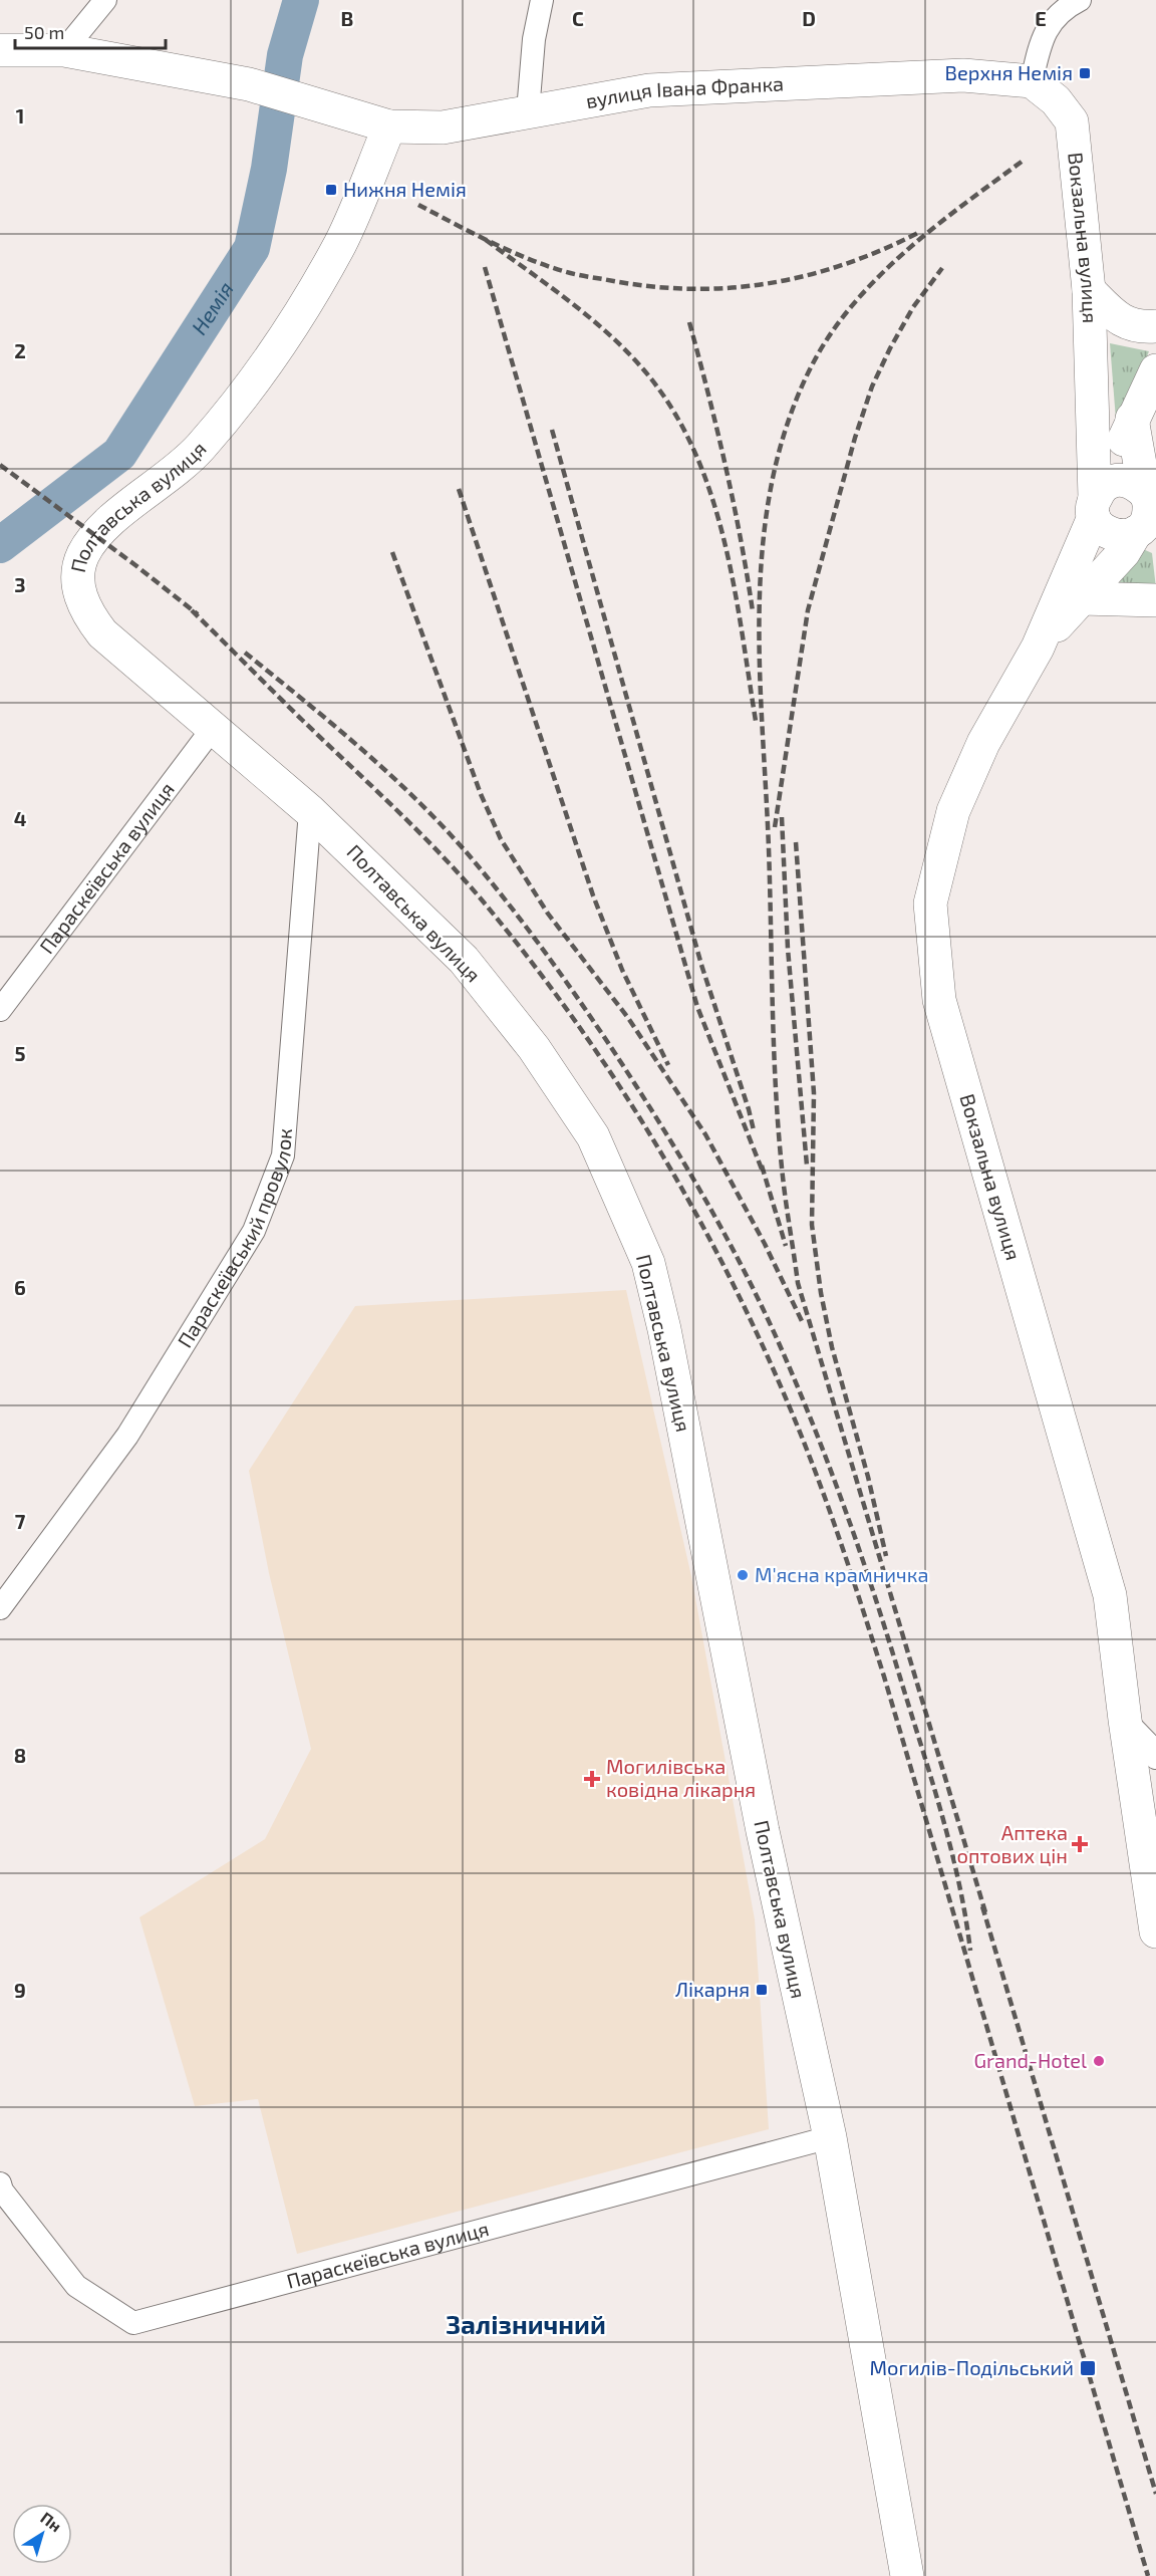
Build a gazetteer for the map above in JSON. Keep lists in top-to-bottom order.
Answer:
{
  "streets": {
    "main road": ["вулиця Івана Франка", "Вокзальна вулиця", "Полтавська вулиця"],
    "street": ["Параскеївська вулиця", "Параскеївський провулок"]
  },
  "crossings": [
    ["вулиця Івана Франка", "Вокзальна вулиця"],
    ["вулиця Івана Франка", "Полтавська вулиця"],
    ["Полтавська вулиця", "Параскеївська вулиця"],
    ["Полтавська вулиця", "Параскеївський провулок"]
  ],
  "districts": ["Залізничний"],
  "water": ["Немія"],
  "places": {
    "transit": [
      "Верхня Немія",
      "Нижня Немія",
      "Лікарня",
      "Могилів-Подільський"
    ],
    "other": ["М'ясна крамничка", "Grand-Hotel"],
    "health": ["Могилівська ковідна лікарня", "Аптека оптових цін"]
  },
  "scale_bar": "50 m",
  "north": "top right",
  "grid": {
    "columns": [
      "B",
      "C",
      "D",
      "E"
    ],
    "rows": [
      "1",
      "2",
      "3",
      "4",
      "5",
      "6",
      "7",
      "8",
      "9"
    ]
  }
}
